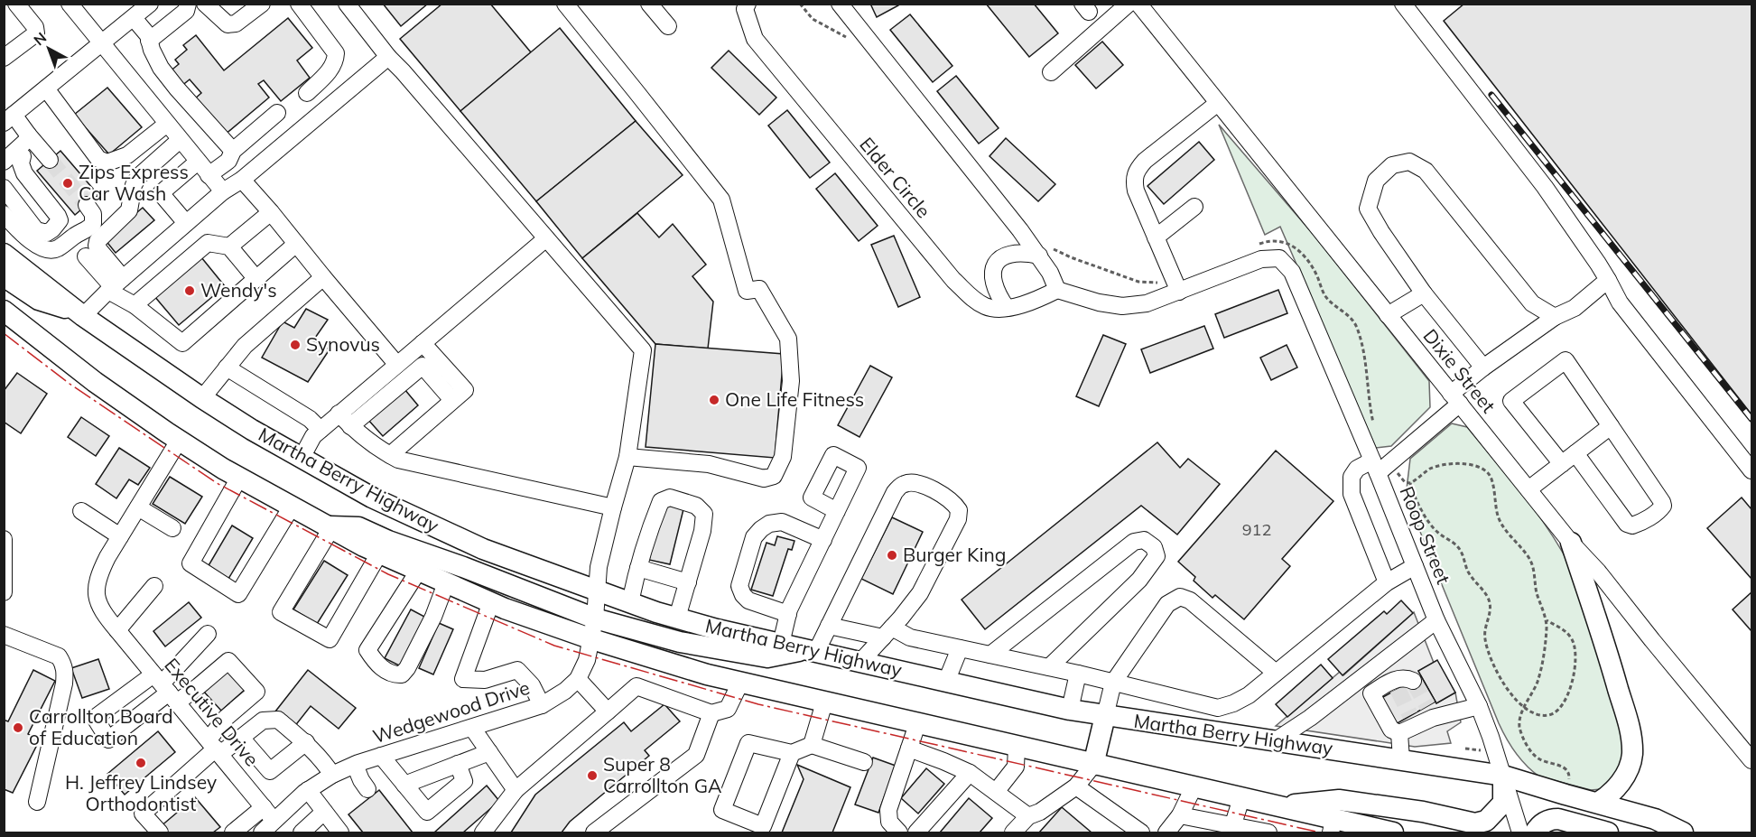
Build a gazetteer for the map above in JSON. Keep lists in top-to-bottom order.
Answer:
{
  "streets": {
    "main road": ["Martha Berry Highway"],
    "street": [
      "Elder Circle",
      "Dixie Street",
      "Roop Street",
      "Executive Drive",
      "Wedgewood Drive"
    ]
  },
  "crossings": [
    ["Martha Berry Highway", "Roop Street"],
    ["Martha Berry Highway", "Wedgewood Drive"],
    ["Executive Drive", "Wedgewood Drive"]
  ],
  "places": [
    "Zips Express Car Wash",
    "Wendy's",
    "Synovus",
    "One Life Fitness",
    "Burger King",
    "Carrollton Board of Education",
    "H. Jeffrey Lindsey Orthodontist",
    "Super 8 Carrollton GA"
  ],
  "house_numbers": ["912"],
  "north": "top left"
}
